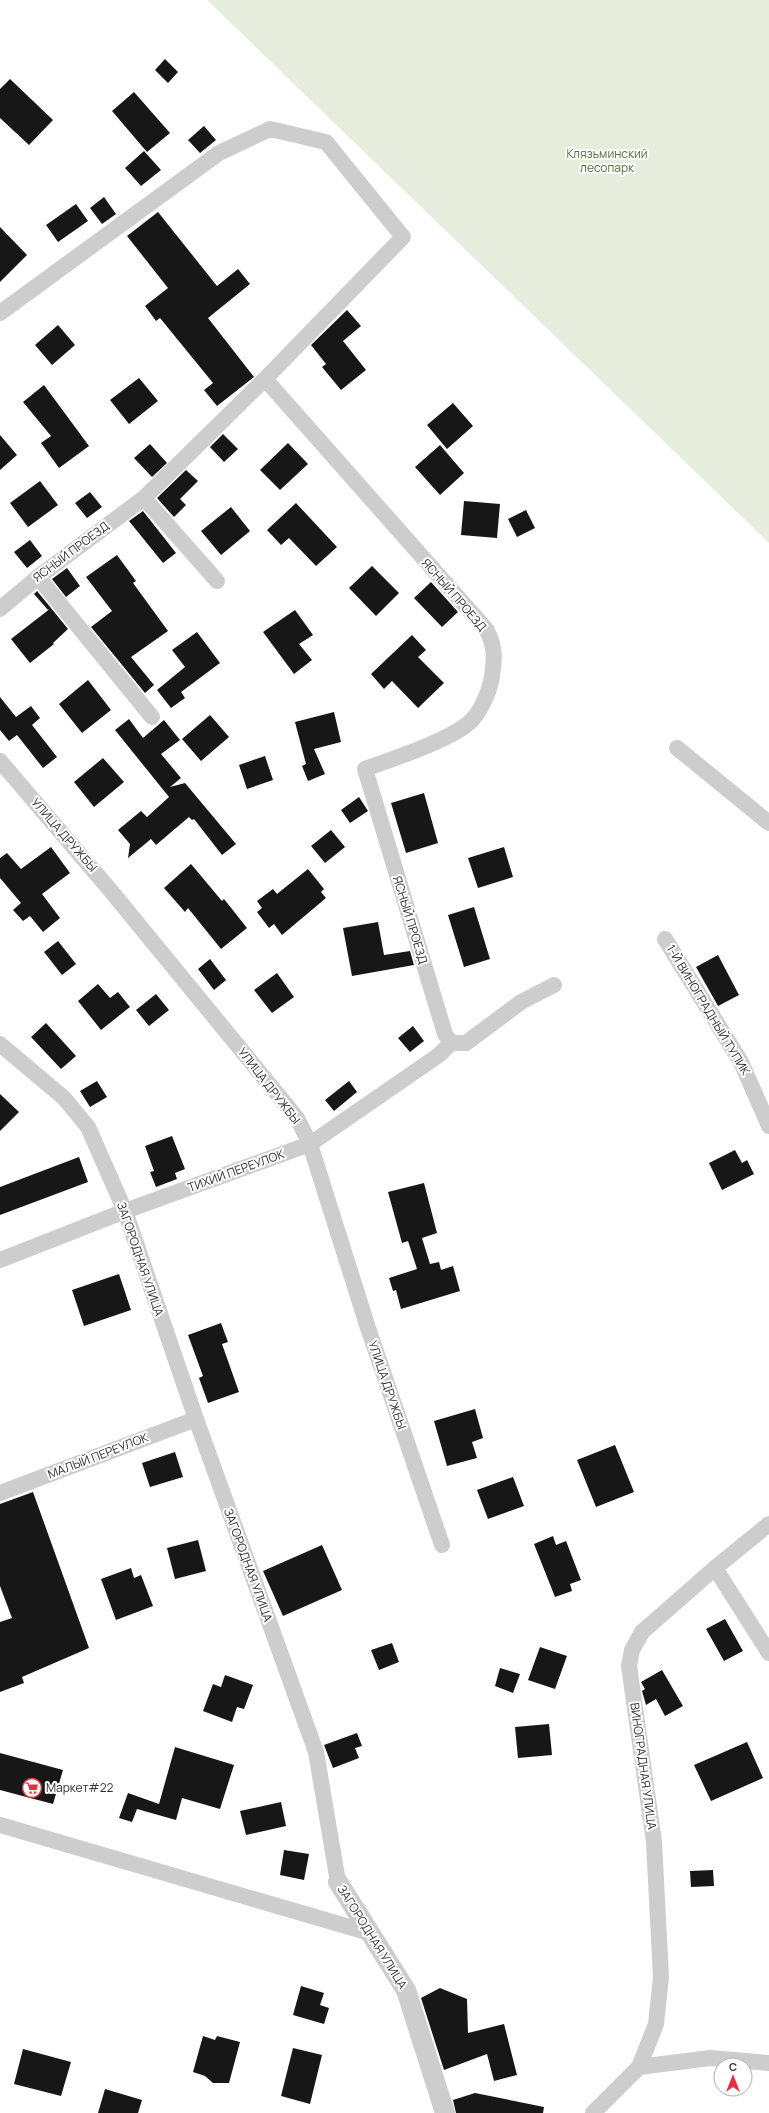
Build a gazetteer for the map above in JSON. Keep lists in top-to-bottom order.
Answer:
{
  "streets": {
    "street": [
      "ЯСНЫЙ ПРОЕЗД",
      "УЛИЦА ДРУЖБЫ",
      "1-Й ВИНОГРАДНЫЙ ТУПИК",
      "ТИХИЙ ПЕРЕУЛОК",
      "ЗАГОРОДНАЯ УЛИЦА",
      "МАЛЫЙ ПЕРЕУЛОК",
      "ВИНОГРАДНАЯ УЛИЦА"
    ]
  },
  "crossings": [
    ["ЯСНЫЙ ПРОЕЗД", "ТИХИЙ ПЕРЕУЛОК"],
    ["УЛИЦА ДРУЖБЫ", "ТИХИЙ ПЕРЕУЛОК"],
    ["ТИХИЙ ПЕРЕУЛОК", "ЗАГОРОДНАЯ УЛИЦА"],
    ["ЗАГОРОДНАЯ УЛИЦА", "МАЛЫЙ ПЕРЕУЛОК"]
  ],
  "parks": ["Клязьминский лесопарк"],
  "places": {
    "supermarket": ["Маркет#22"]
  },
  "north": "top"
}
